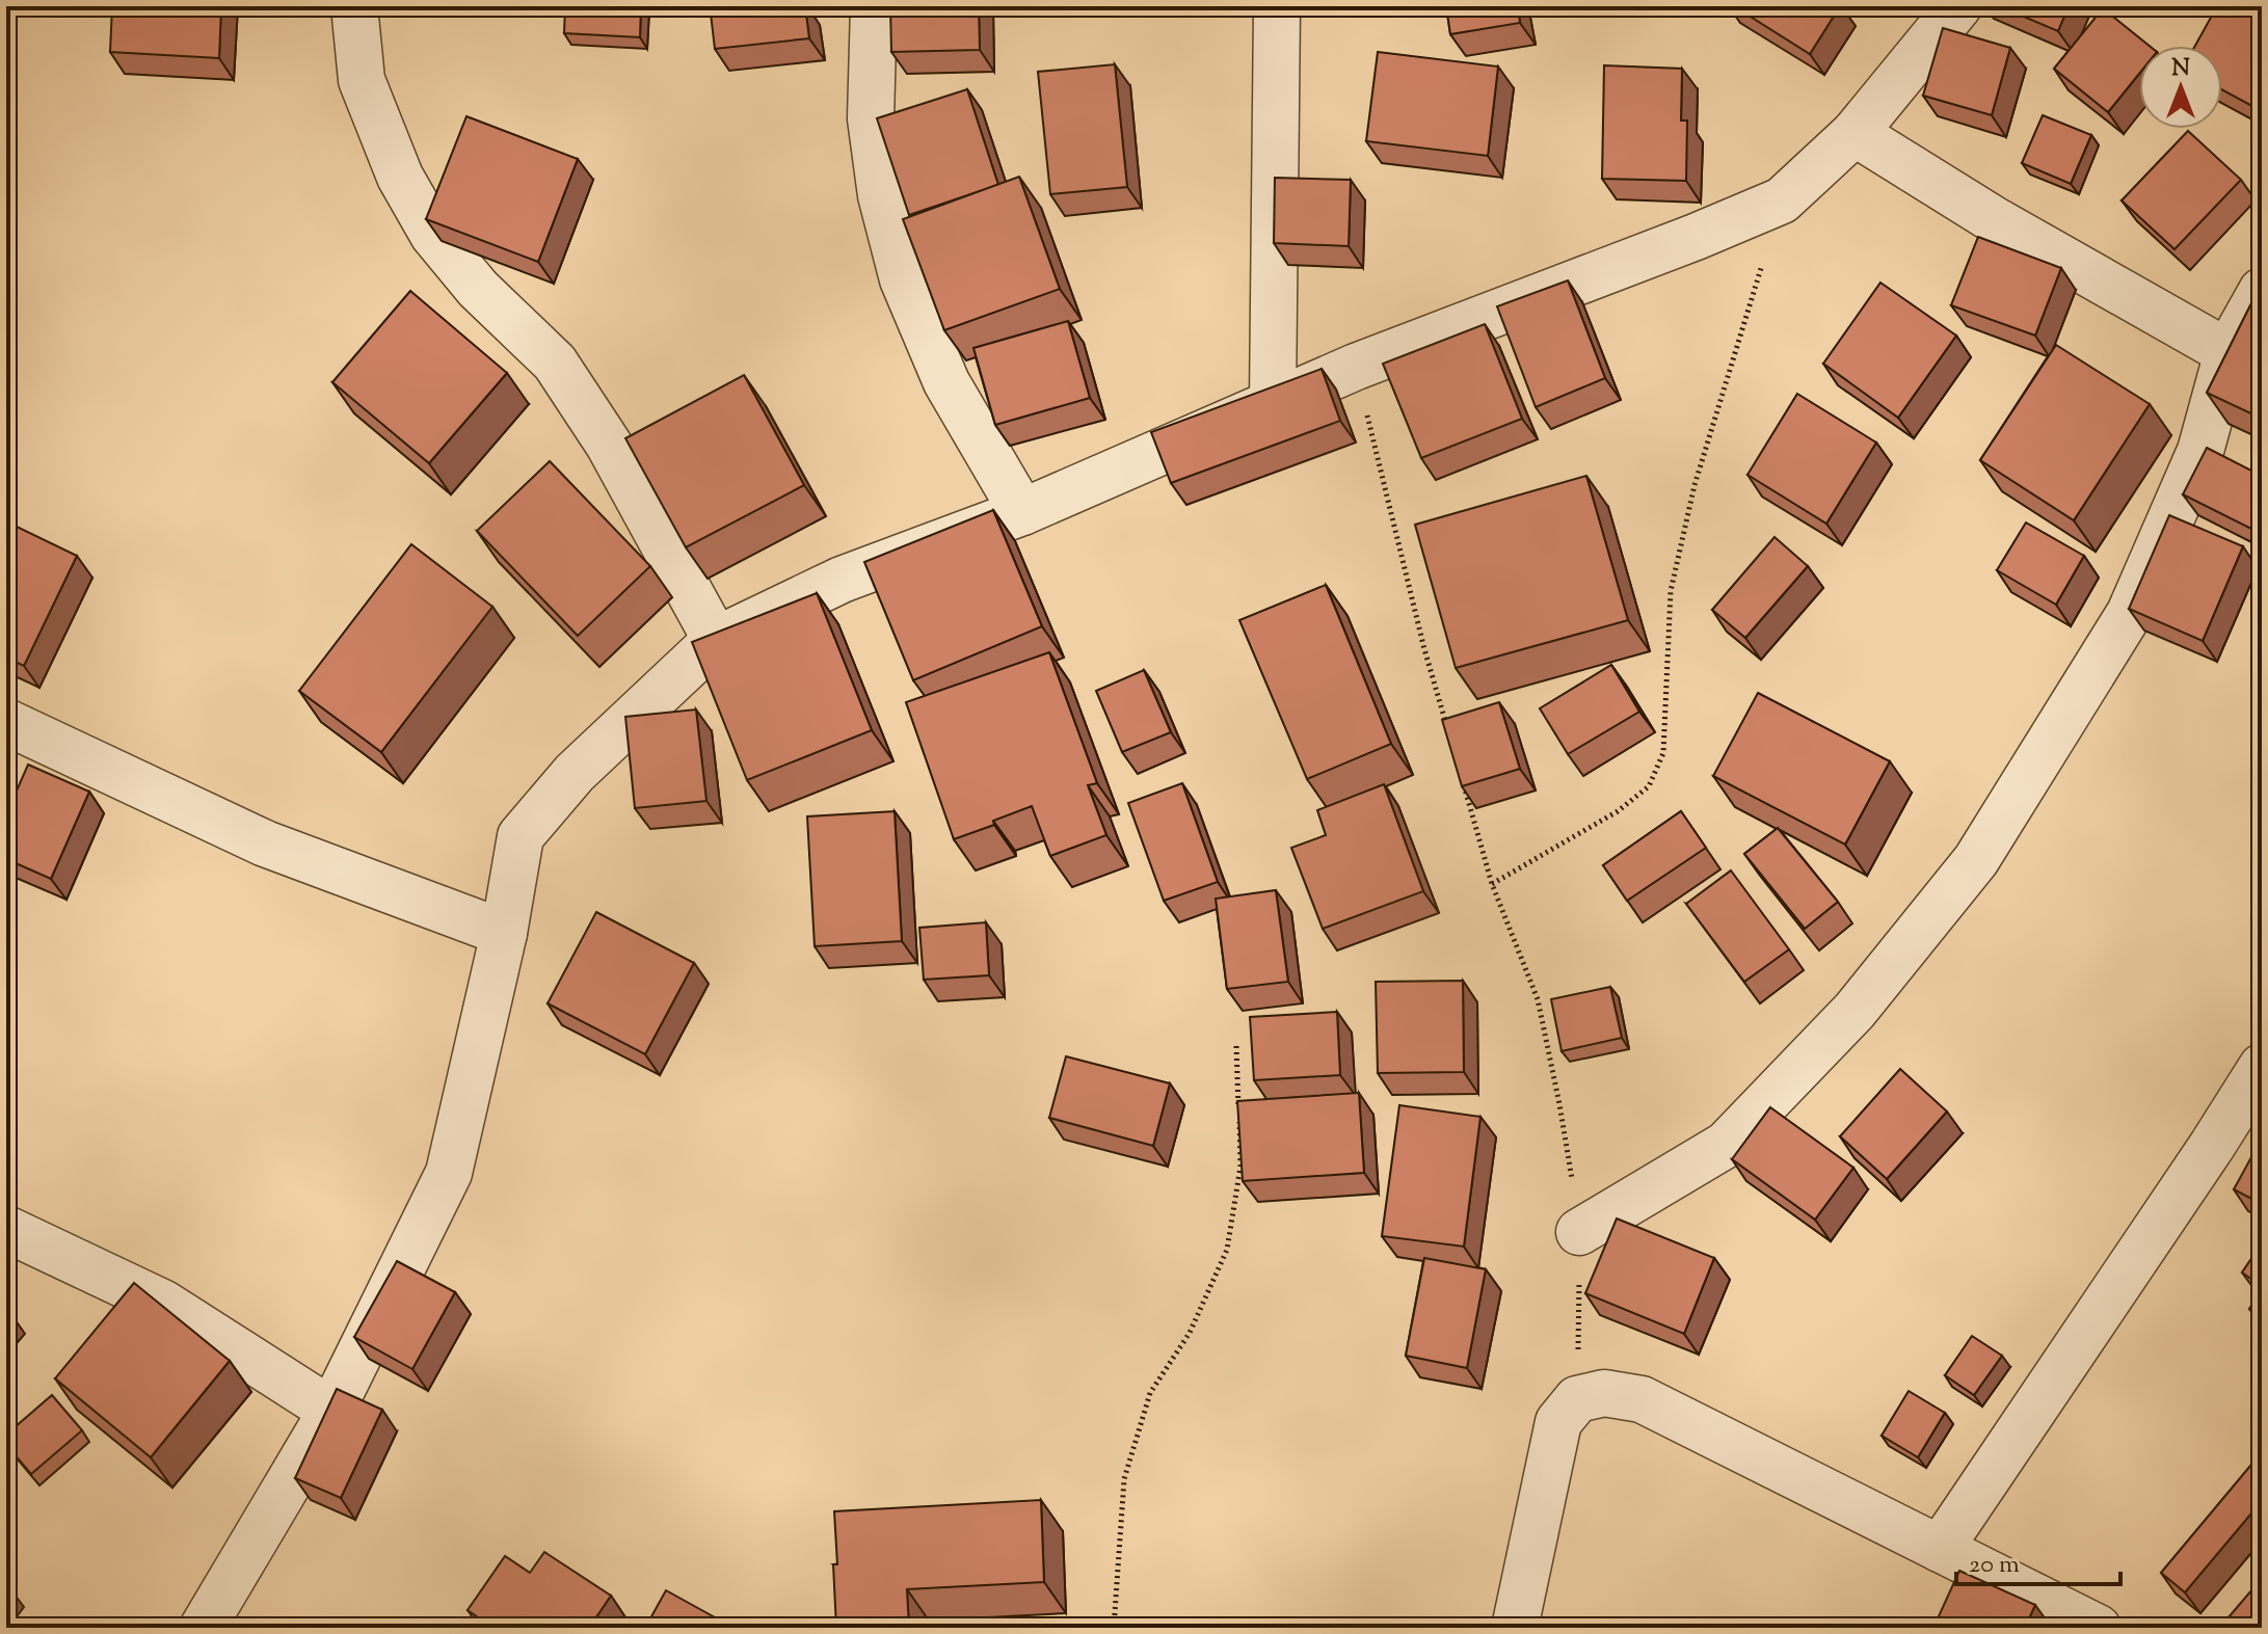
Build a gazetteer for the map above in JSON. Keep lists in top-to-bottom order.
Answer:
{
  "scale_bar": "20 m",
  "north": "top"
}
